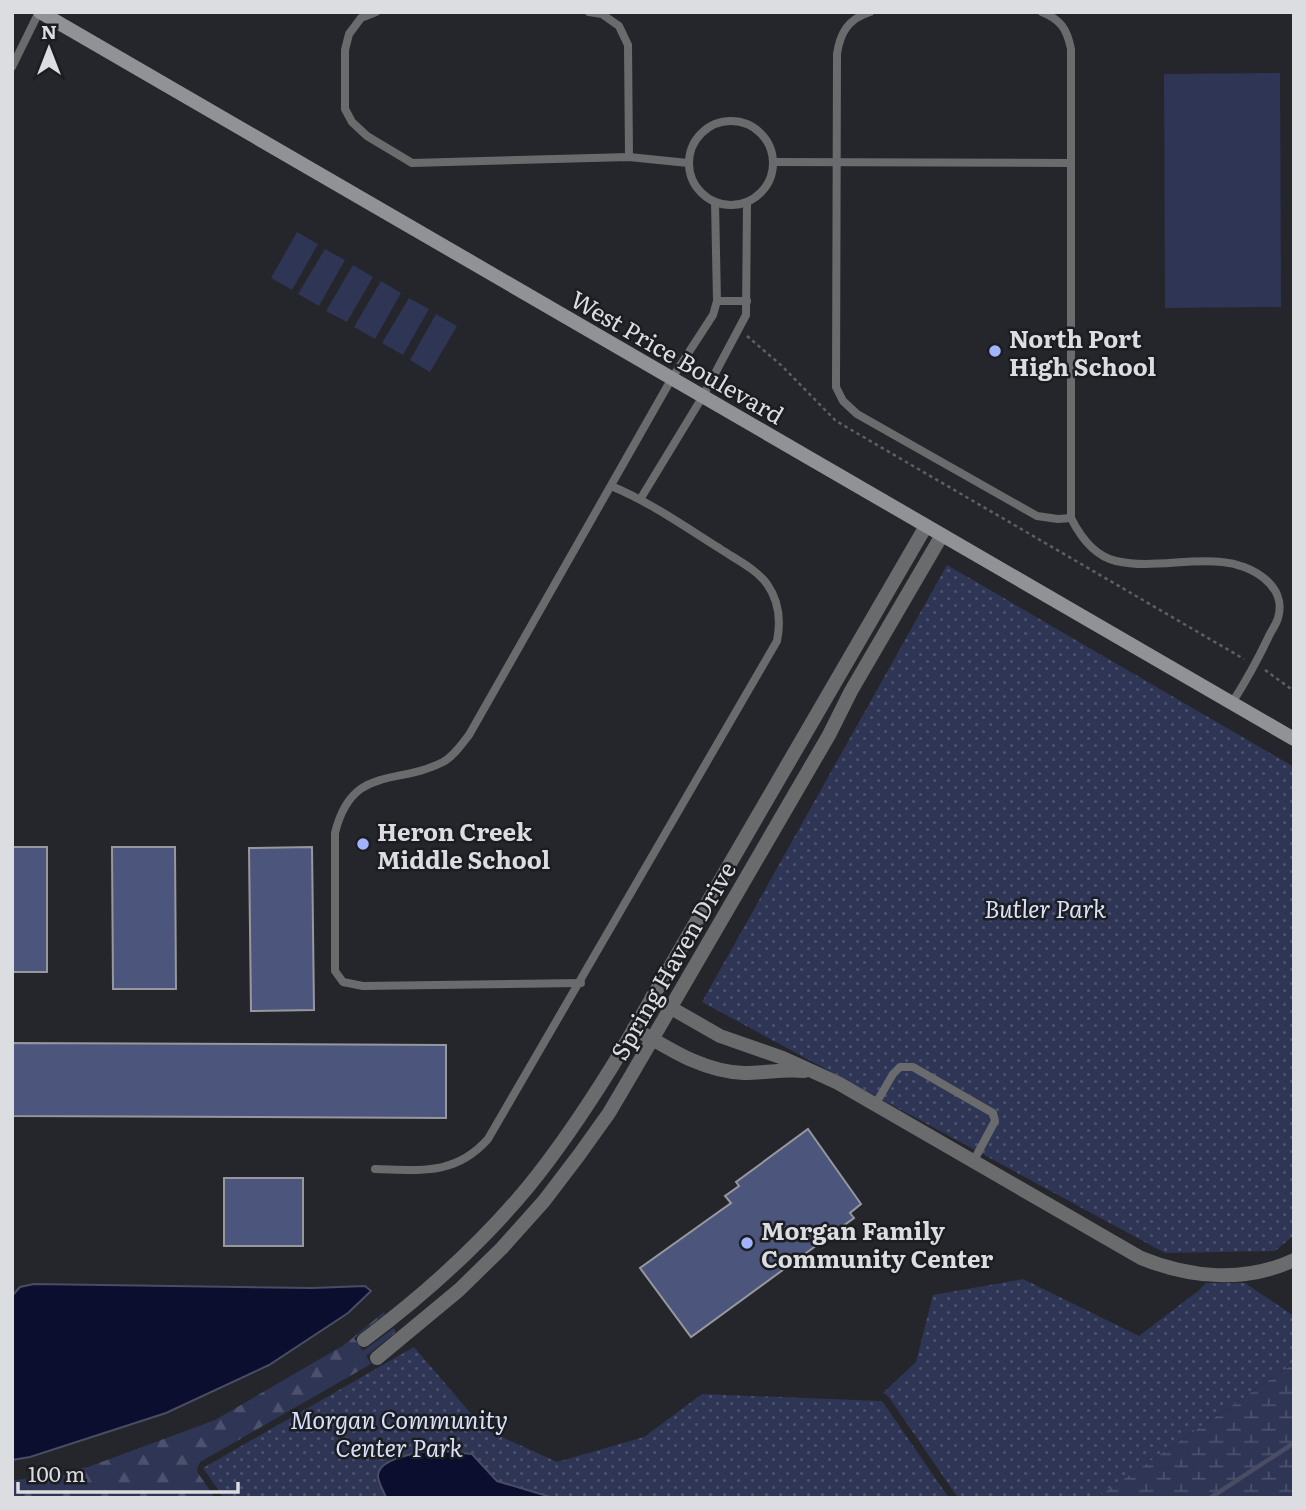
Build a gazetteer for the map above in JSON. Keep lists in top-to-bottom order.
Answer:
{
  "streets": {
    "street": ["West Price Boulevard", "Spring Haven Drive"]
  },
  "crossings": [
    ["West Price Boulevard", "Spring Haven Drive"]
  ],
  "parks": ["Butler Park", "Morgan Community Center Park"],
  "places": ["North Port High School", "Heron Creek Middle School", "Morgan Family Community Center"],
  "scale_bar": "100 m",
  "north": "top"
}
